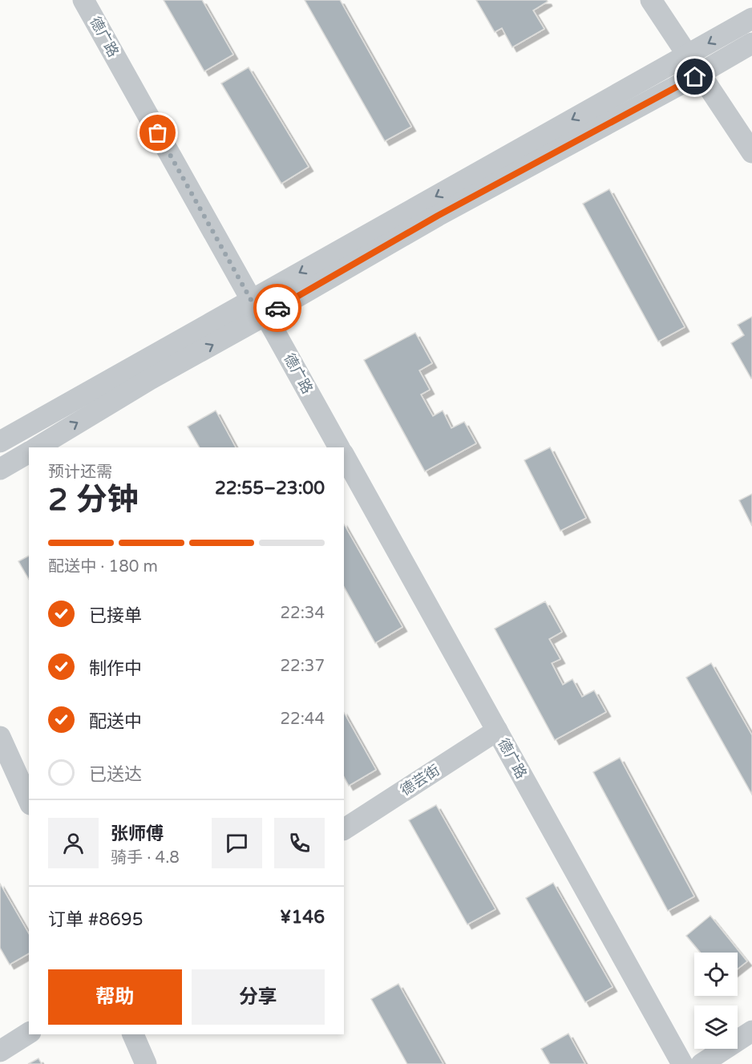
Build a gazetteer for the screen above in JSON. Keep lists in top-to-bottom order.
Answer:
{
  "streets": {
    "street": ["德广路", "德芸街"]
  },
  "crossings": [
    ["德广路", "德芸街"]
  ],
  "page": {
    "heading": ["2 分钟", "预计还需", "22:55–23:00"],
    "panel": [
      "张师傅",
      "骑手 · 4.8",
      "订单 #8695",
      "¥146"
    ],
    "bar": "配送中 · 180 m",
    "list": [
      ["已接单", "22:34"],
      ["制作中", "22:37"],
      ["配送中", "22:44"],
      "已送达"
    ],
    "buttons": ["帮助", "分享"]
  }
}
